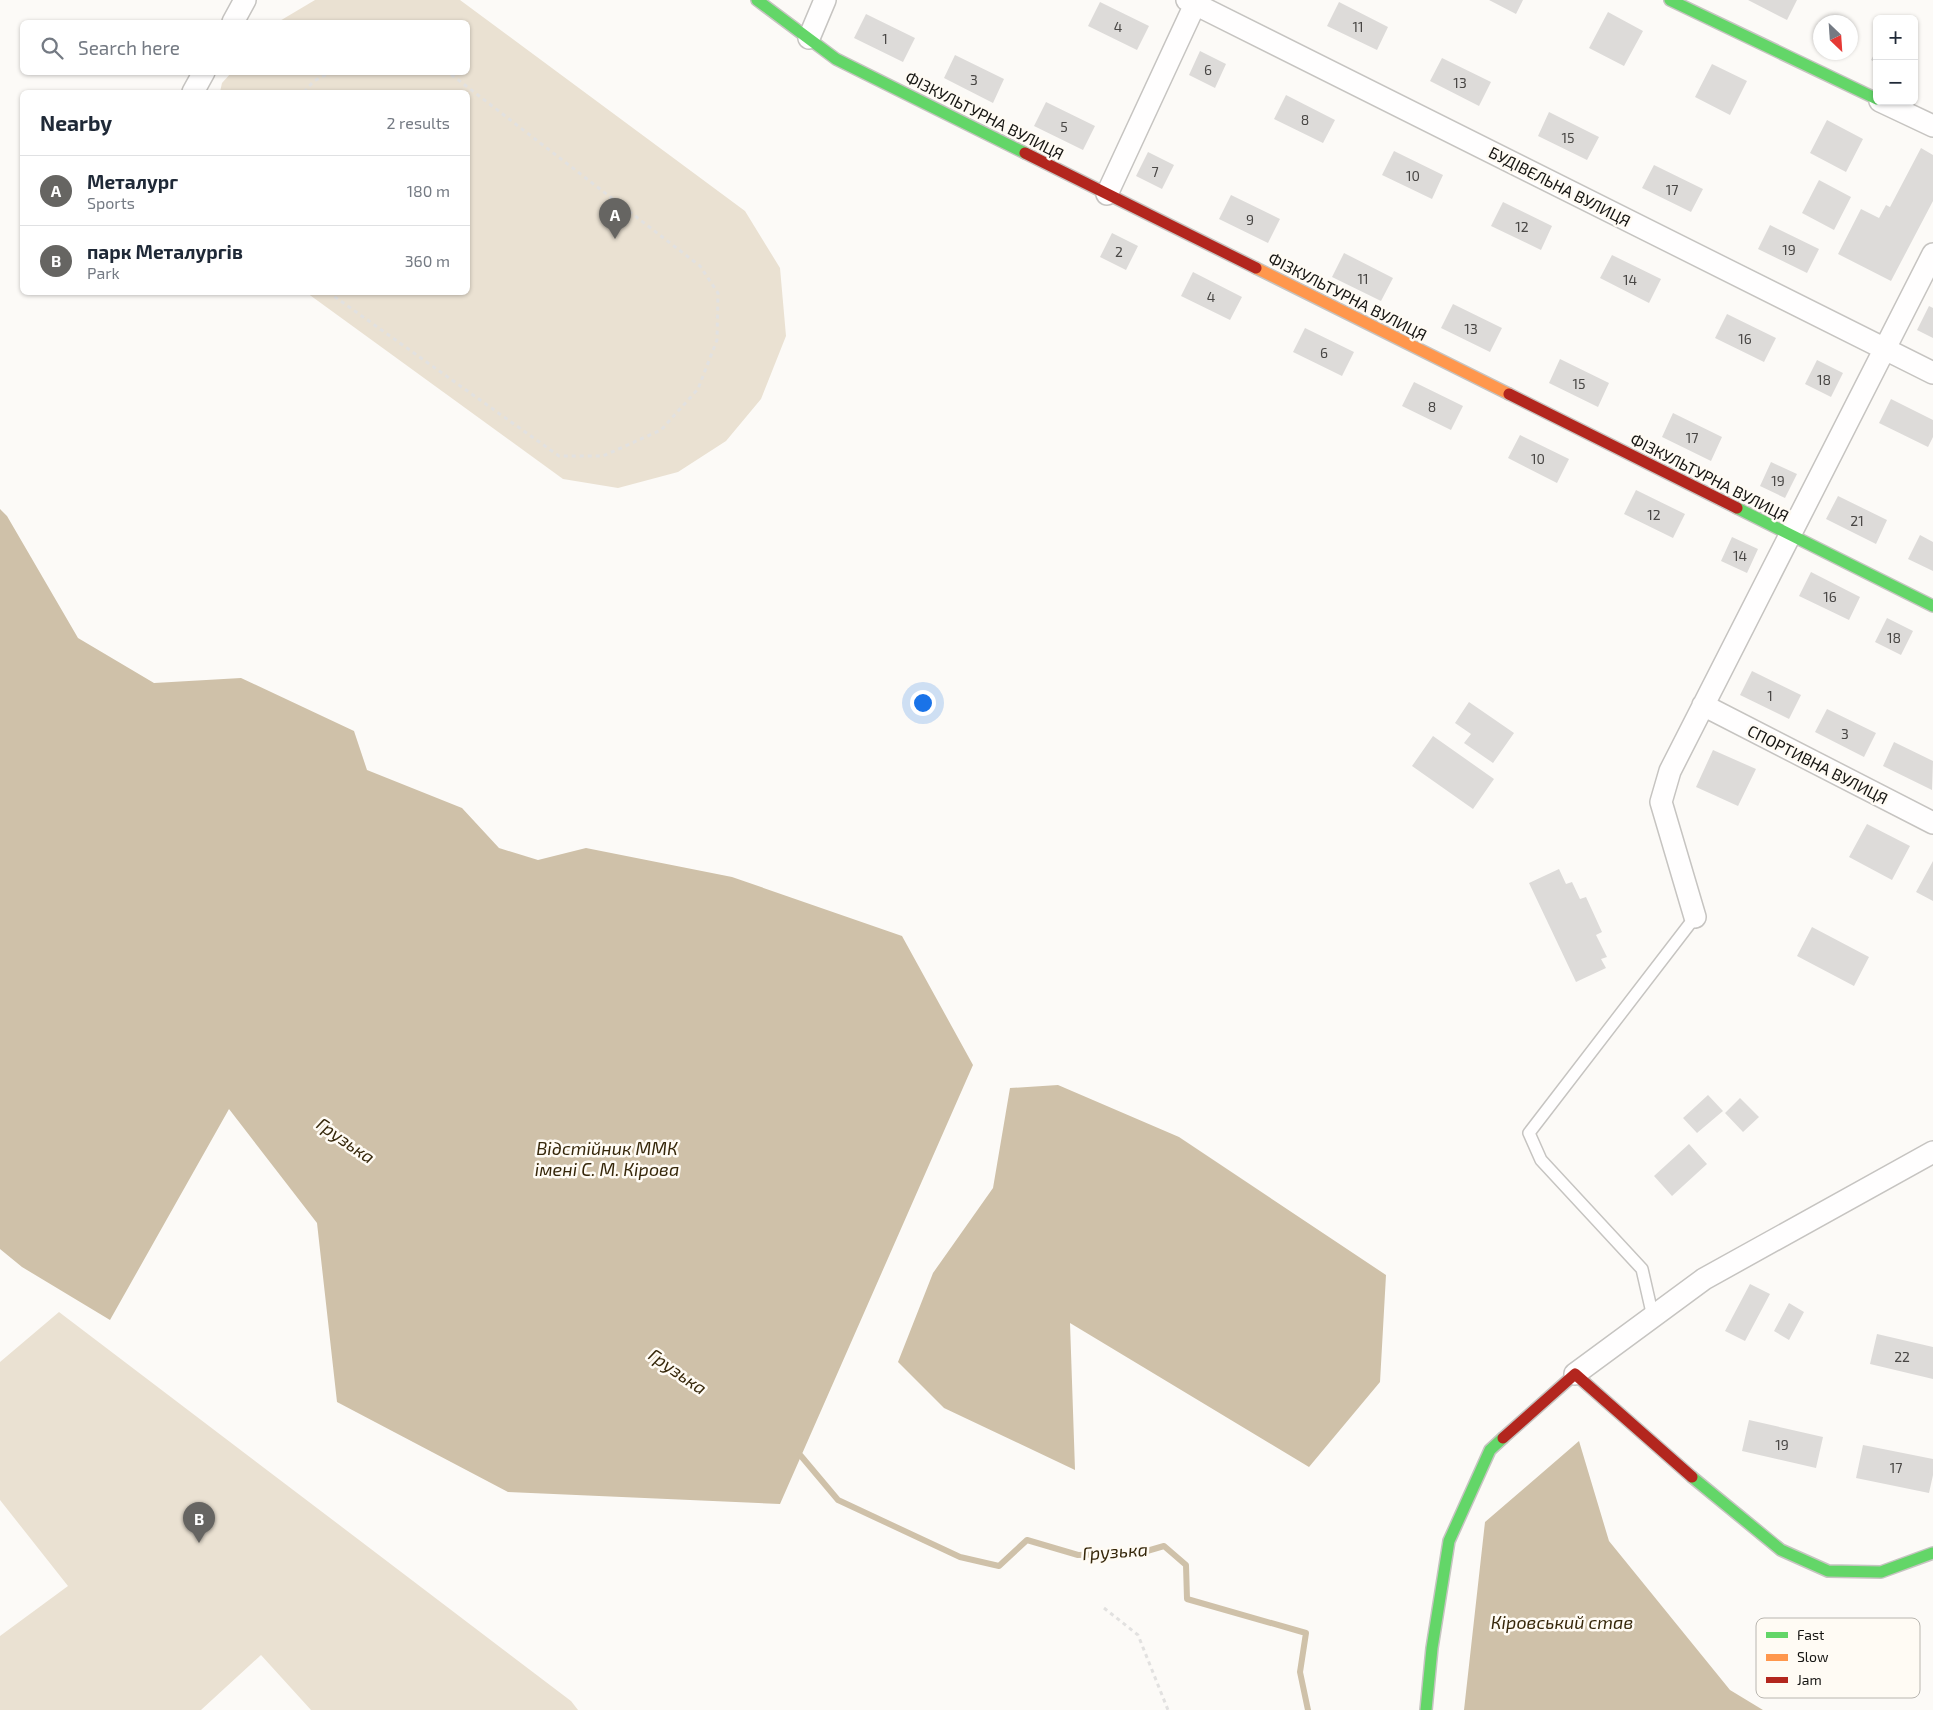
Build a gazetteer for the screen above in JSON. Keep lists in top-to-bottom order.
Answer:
{
  "streets": {
    "street": ["ФIЗКУЛЬТУРНА ВУЛИЦЯ", "БУДІВЕЛЬНА ВУЛИЦЯ", "СПОРТИВНА ВУЛИЦЯ"]
  },
  "water": ["Грузька", "Відстійник ММК імені С. М. Кірова", "Кіровський став"],
  "house_numbers": [
    "4",
    "11",
    "1",
    "6",
    "3",
    "13",
    "8",
    "5",
    "15",
    "7",
    "10",
    "17",
    "9",
    "12",
    "19",
    "2",
    "11",
    "14",
    "4",
    "13",
    "16",
    "6",
    "18",
    "15",
    "8",
    "17",
    "10",
    "19",
    "12",
    "21",
    "14",
    "16",
    "18",
    "1",
    "3",
    "22",
    "19",
    "17"
  ],
  "legend": ["Fast", "Slow", "Jam"],
  "north": "bottom right",
  "page": {
    "map_buttons": ["+", "−"],
    "search": "Search here",
    "heading": ["Nearby", "2 results"],
    "list": [
      {
        "mark": "A",
        "name": "Металург",
        "note": "Sports",
        "value": "180 m"
      },
      {
        "mark": "B",
        "name": "парк Металургів",
        "note": "Park",
        "value": "360 m"
      }
    ],
    "pins": ["A", "B"]
  }
}
